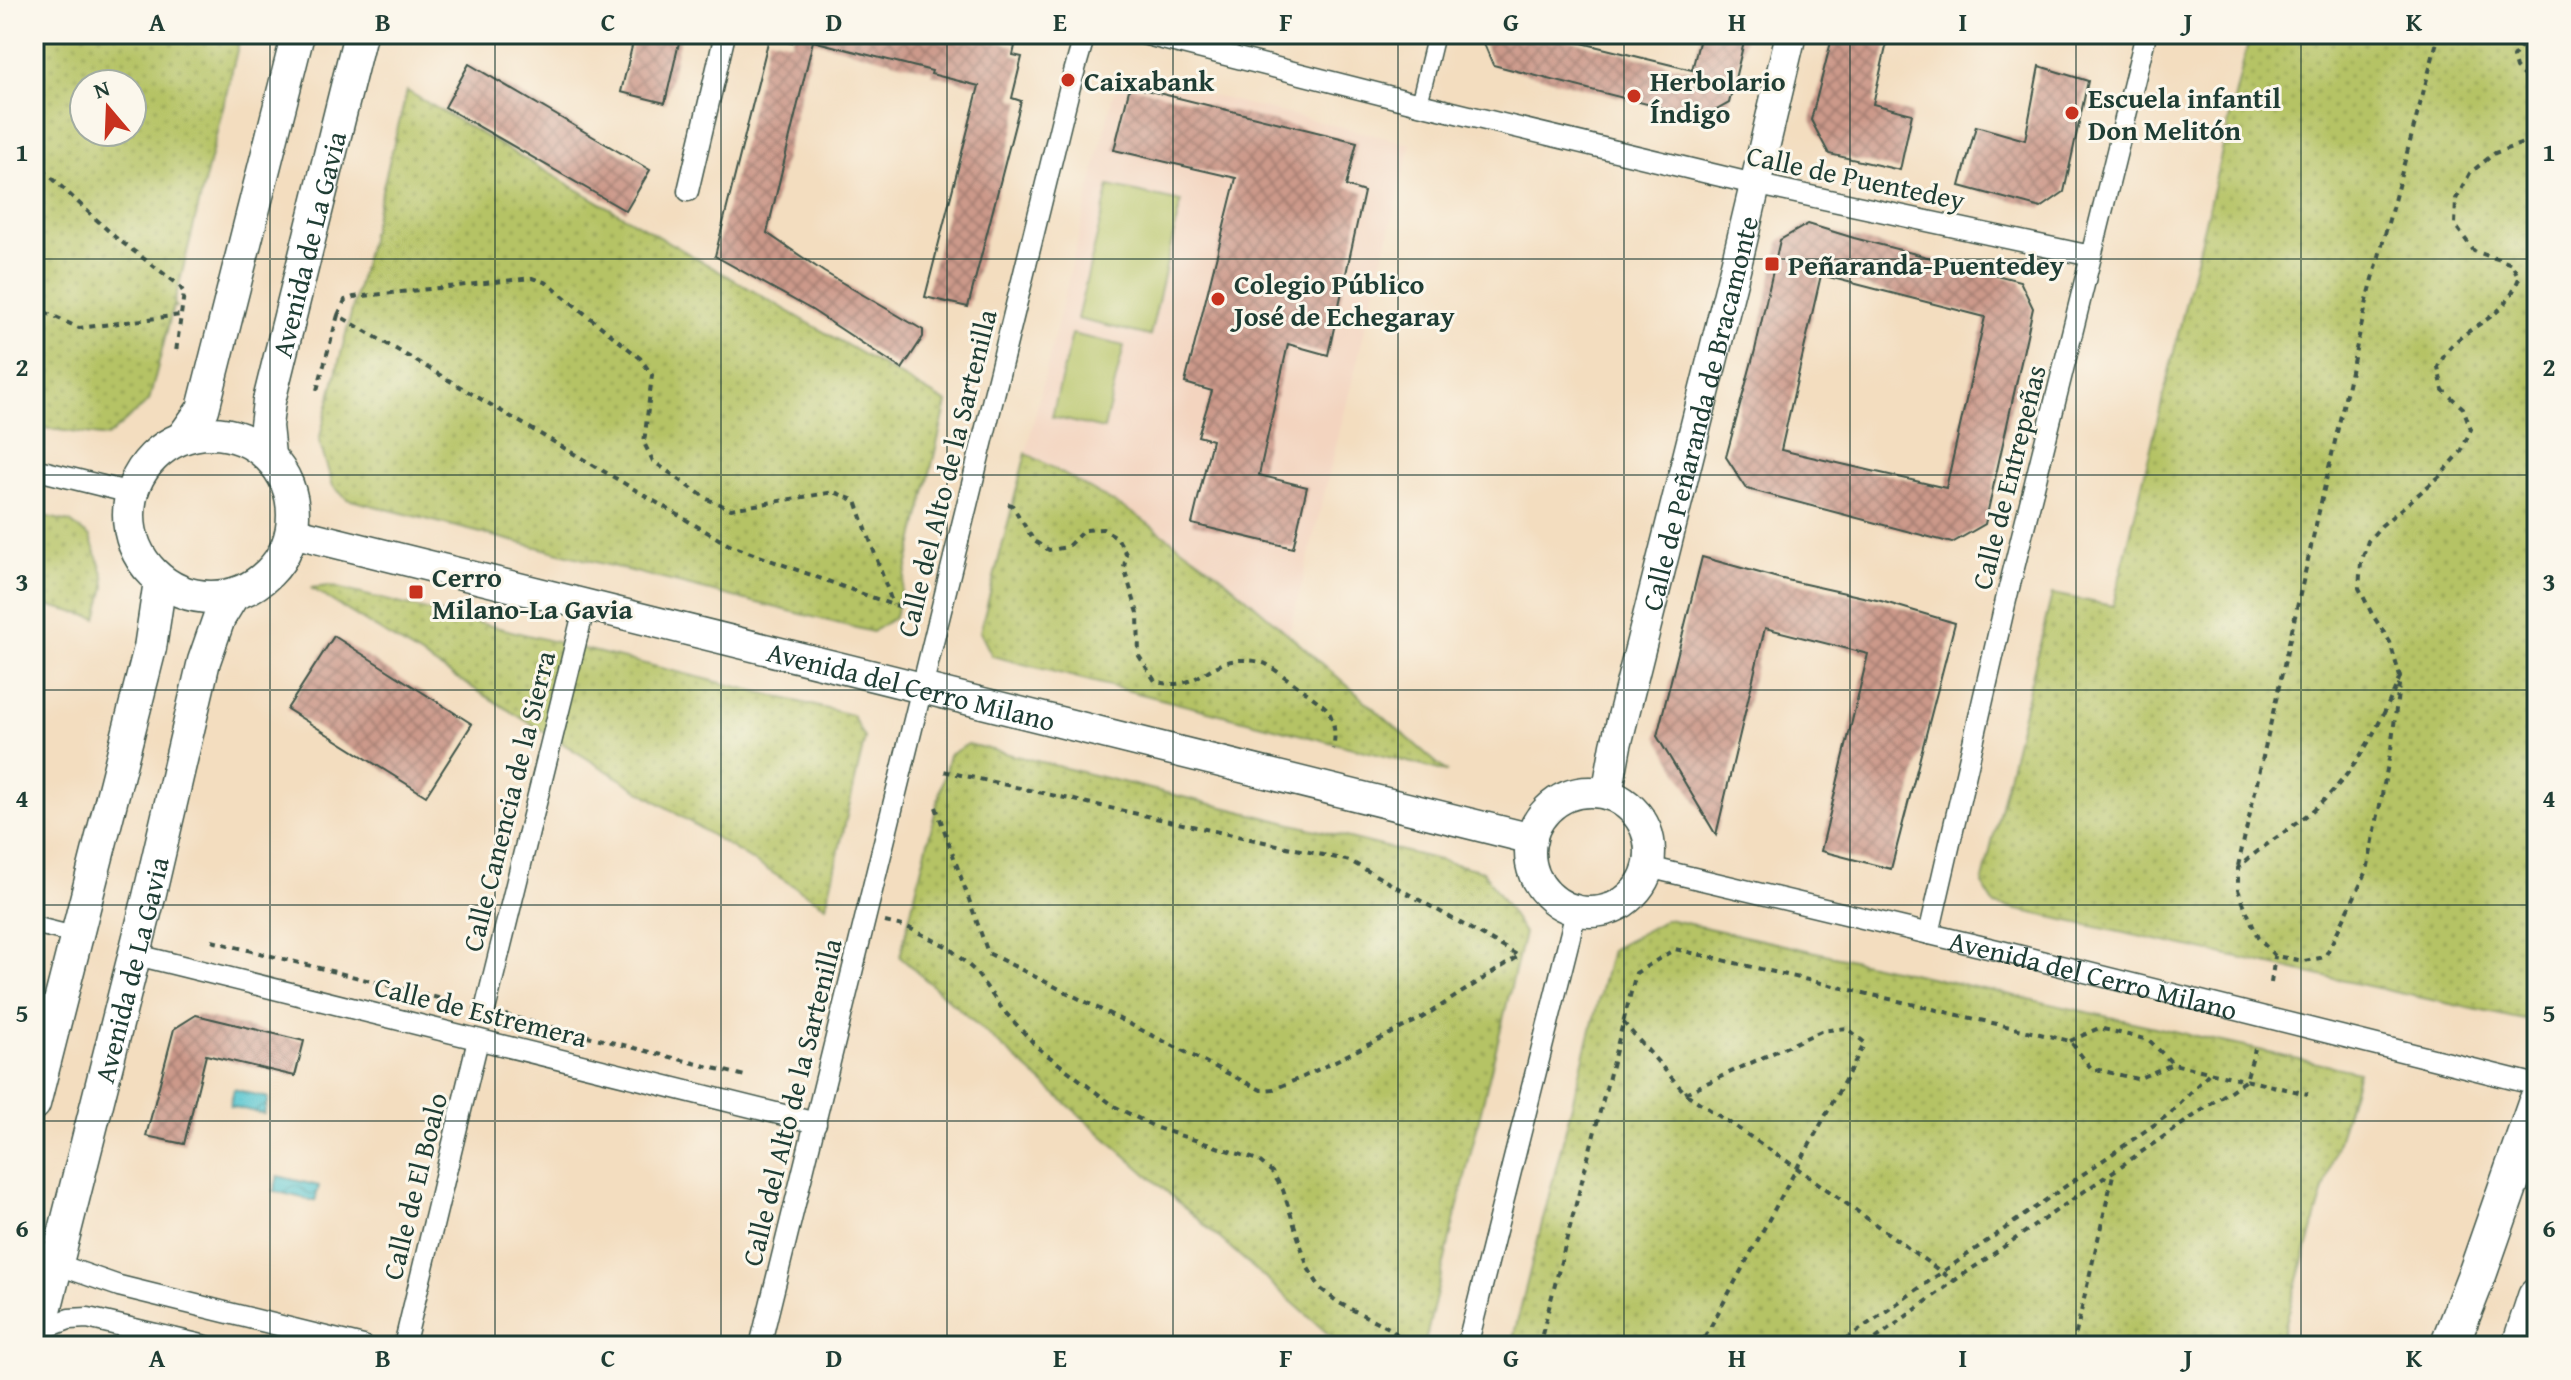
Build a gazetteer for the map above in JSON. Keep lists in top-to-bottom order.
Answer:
{
  "streets": {
    "main road": ["Avenida de La Gavia", "Calle de Peñaranda de Bracamonte", "Avenida del Cerro Milano"],
    "street": [
      "Calle de Puentedey",
      "Calle del Alto de la Sartenilla",
      "Calle de Entrepeñas",
      "Calle Canencia de la Sierra",
      "Calle de Estremera",
      "Calle de El Boalo"
    ]
  },
  "crossings": [
    ["Calle de Puentedey", "Calle de Peñaranda de Bracamonte"],
    ["Calle de Puentedey", "Calle de Entrepeñas"],
    ["Avenida de La Gavia", "Avenida del Cerro Milano"],
    ["Avenida de La Gavia", "Calle de Estremera"],
    ["Calle de Peñaranda de Bracamonte", "Avenida del Cerro Milano"],
    ["Calle del Alto de la Sartenilla", "Avenida del Cerro Milano"],
    ["Calle del Alto de la Sartenilla", "Calle de Estremera"],
    ["Calle de Entrepeñas", "Avenida del Cerro Milano"],
    ["Avenida del Cerro Milano", "Calle Canencia de la Sierra"],
    ["Calle de Estremera", "Calle de El Boalo"]
  ],
  "places": {
    "other": [
      "Caixabank",
      "Herbolario Índigo",
      "Escuela infantil Don Melitón",
      "Colegio Público José de Echegaray"
    ],
    "transit": ["Peñaranda-Puentedey", "Cerro Milano-La Gavia"]
  },
  "north": "top",
  "grid": {
    "columns": [
      "A",
      "B",
      "C",
      "D",
      "E",
      "F",
      "G",
      "H",
      "I",
      "J",
      "K"
    ],
    "rows": [
      "1",
      "2",
      "3",
      "4",
      "5",
      "6"
    ]
  }
}
